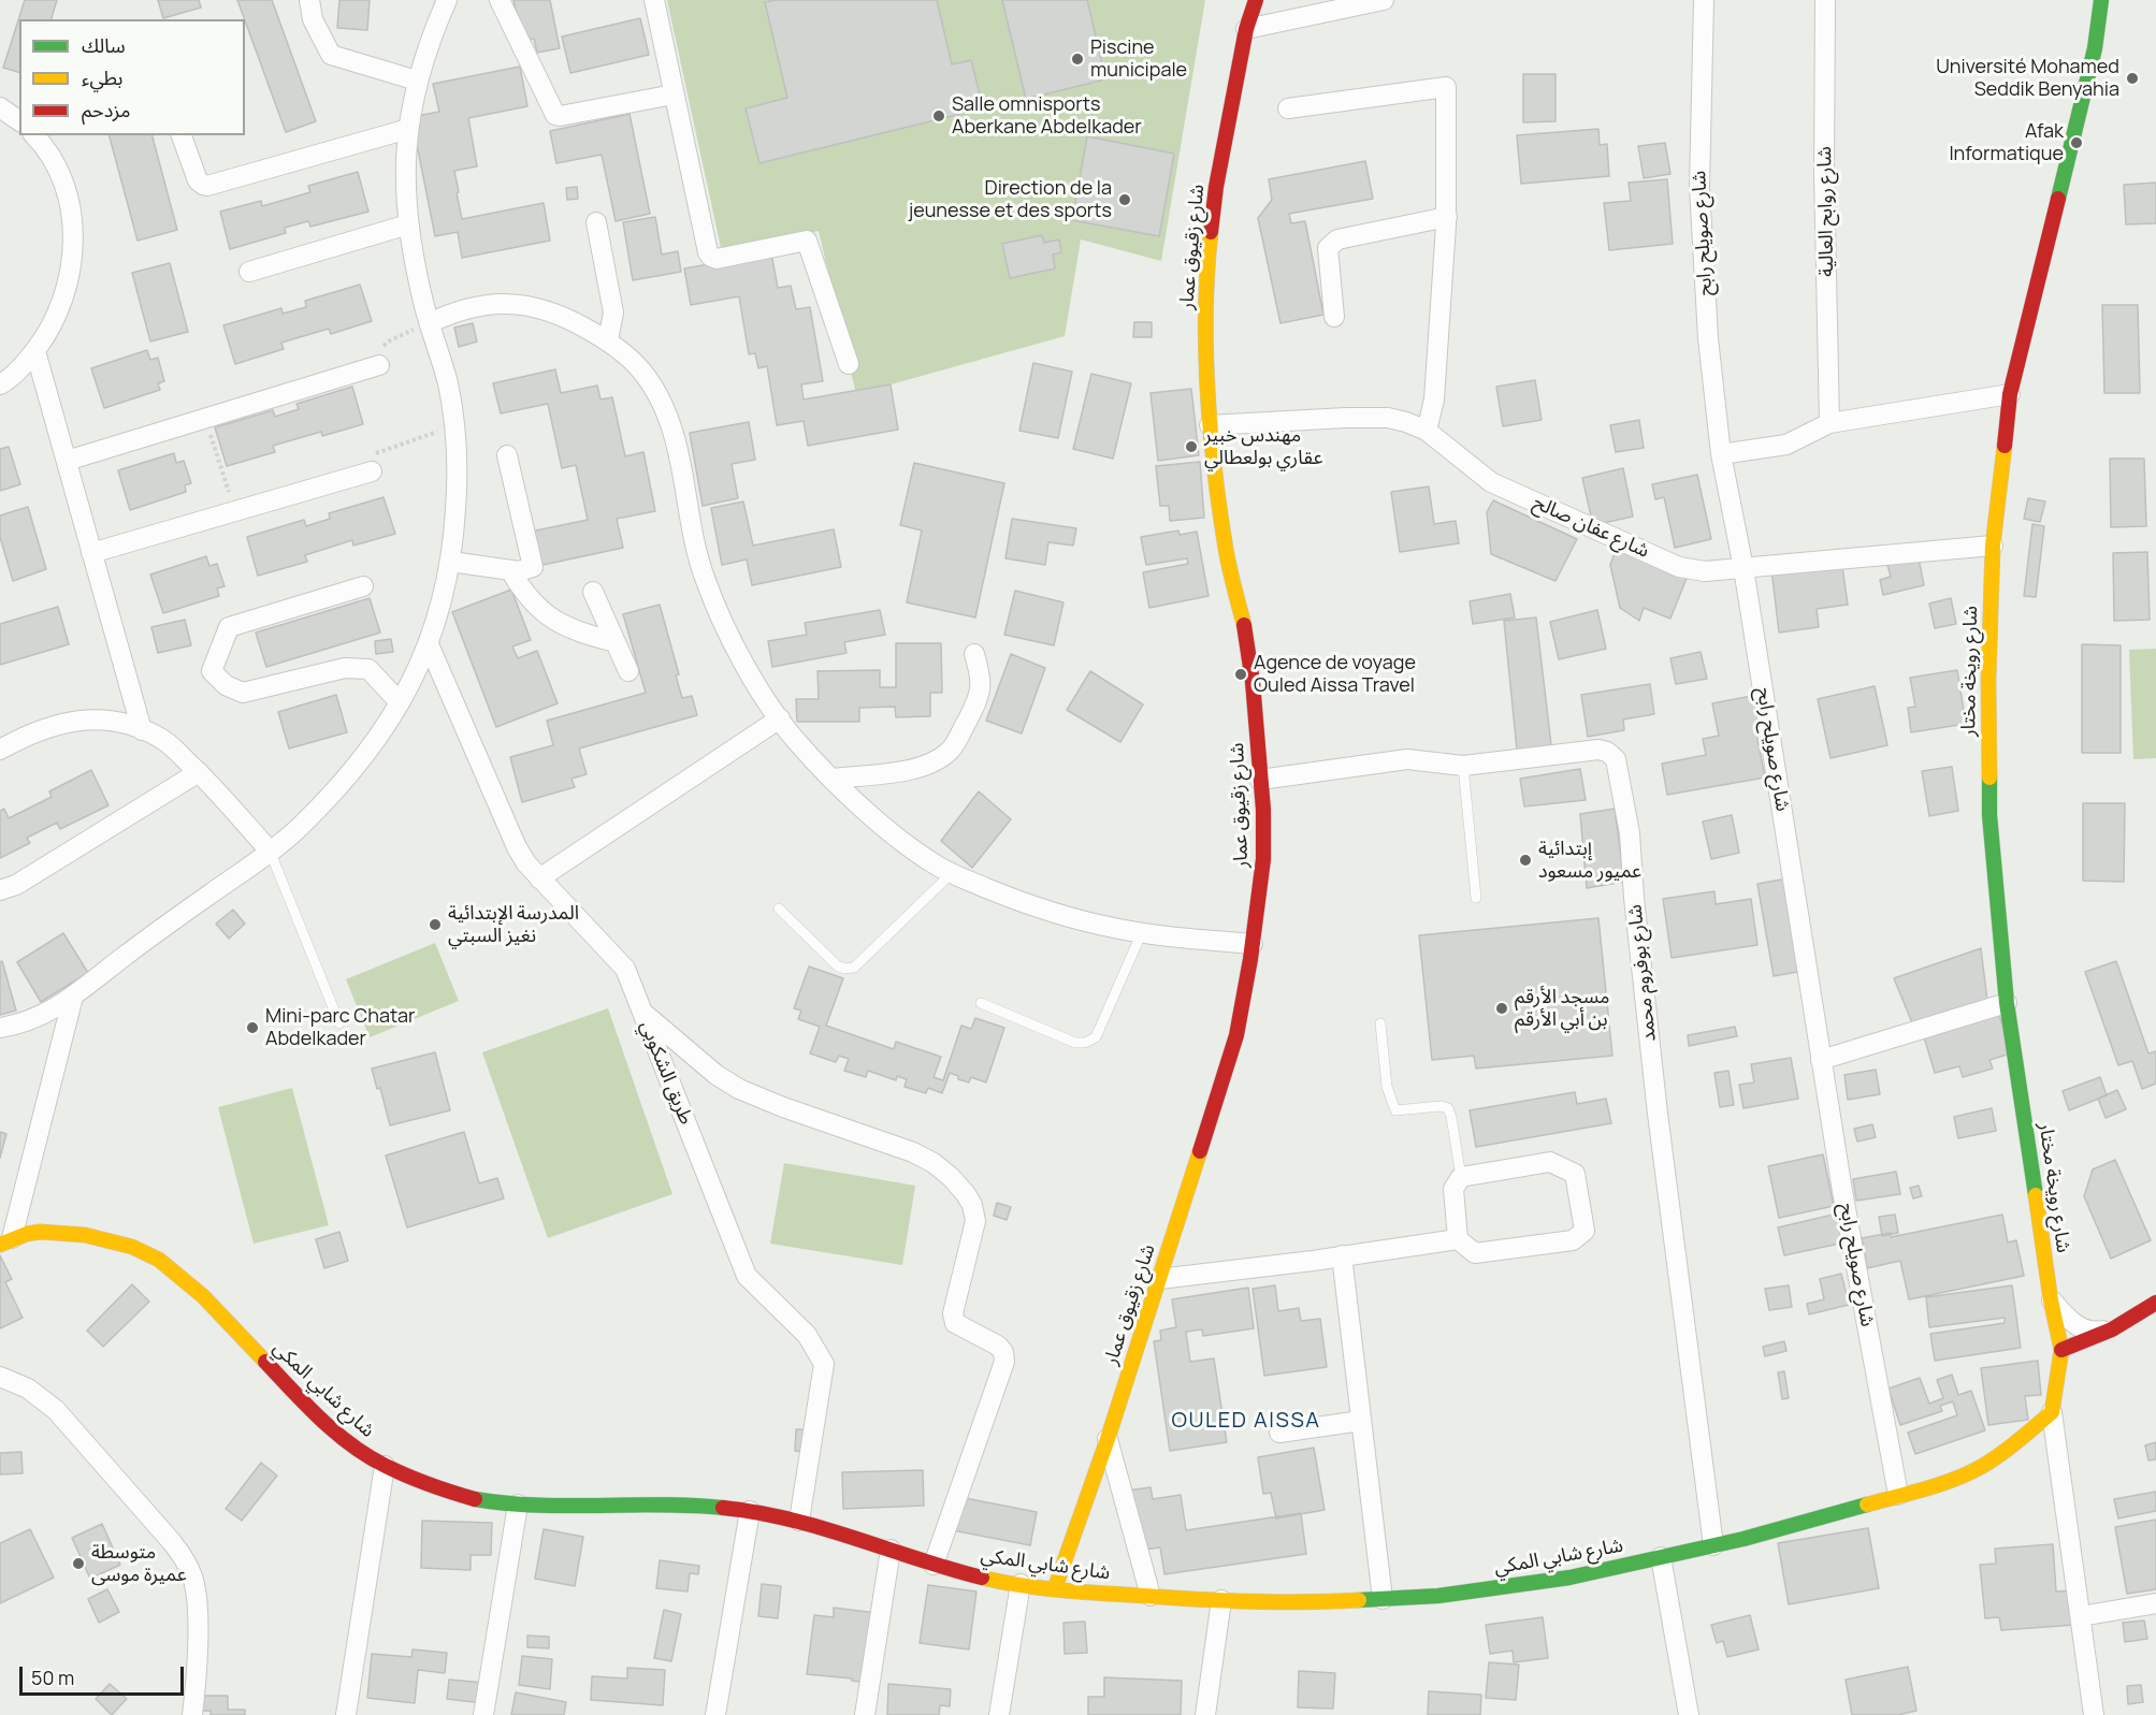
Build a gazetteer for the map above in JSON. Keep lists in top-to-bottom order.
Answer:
{
  "streets": {
    "main road": ["شارع زقيوق عمار", "شارع رويخة مختار", "شارع شابي المكي"],
    "street": [
      "شارع روابح العالية",
      "شارع صويلح رابح",
      "شارع عفان صالح",
      "شارع بوفروم محمد",
      "طريق الشكوبي"
    ]
  },
  "crossings": [
    ["شارع صويلح رابح", "شارع عفان صالح"],
    ["شارع صويلح رابح", "شارع شابي المكي"],
    ["شارع زقيوق عمار", "شارع عفان صالح"],
    ["شارع زقيوق عمار", "شارع بوفروم محمد"],
    ["شارع زقيوق عمار", "شارع شابي المكي"],
    ["شارع عفان صالح", "شارع رويخة مختار"],
    ["شارع بوفروم محمد", "شارع شابي المكي"],
    ["طريق الشكوبي", "شارع شابي المكي"]
  ],
  "districts": ["OULED AISSA"],
  "places": [
    "Piscine municipale",
    "Université Mohamed Seddik Benyahia",
    "Salle omnisports Aberkane Abdelkader",
    "Afak Informatique",
    "Direction de la jeunesse et des sports",
    "مهندس خبير عقاري بولعطالي",
    "Agence de voyage Ouled Aissa Travel",
    "إبتدائية عميور مسعود",
    "المدرسة الإبتدائية نغيز السبتي",
    "مسجد الأرقم بن أبي الأرقم",
    "Mini-parc Chatar Abdelkader",
    "متوسطة عميرة موسى"
  ],
  "legend": ["سالك", "بطيء", "مزدحم"],
  "scale_bar": "50 m"
}
